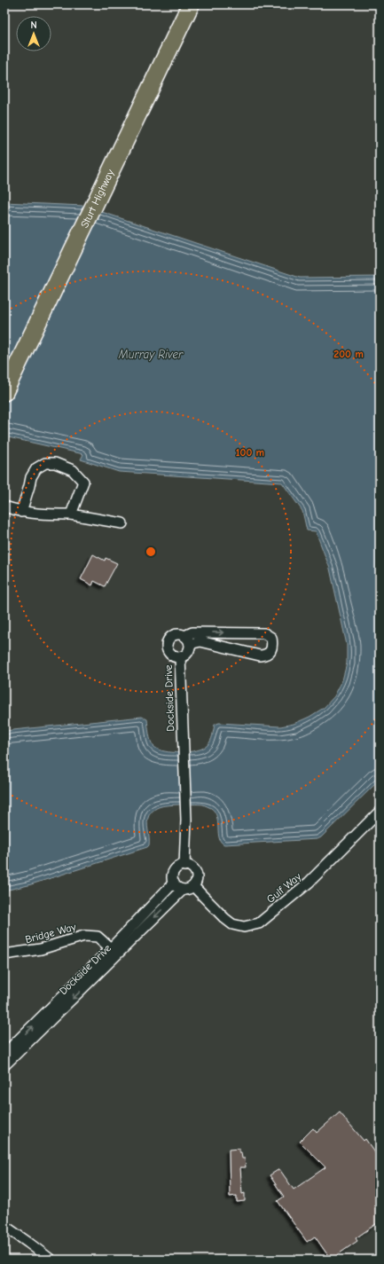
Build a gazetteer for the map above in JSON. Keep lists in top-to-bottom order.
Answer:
{
  "streets": {
    "highway": ["Sturt Highway"],
    "street": ["Dockside Drive", "Gulf Way", "Bridge Way"]
  },
  "crossings": [
    ["Dockside Drive", "Gulf Way"],
    ["Dockside Drive", "Bridge Way"]
  ],
  "water": ["Murray River"],
  "north": "top",
  "rings": ["200 m", "100 m"]
}
